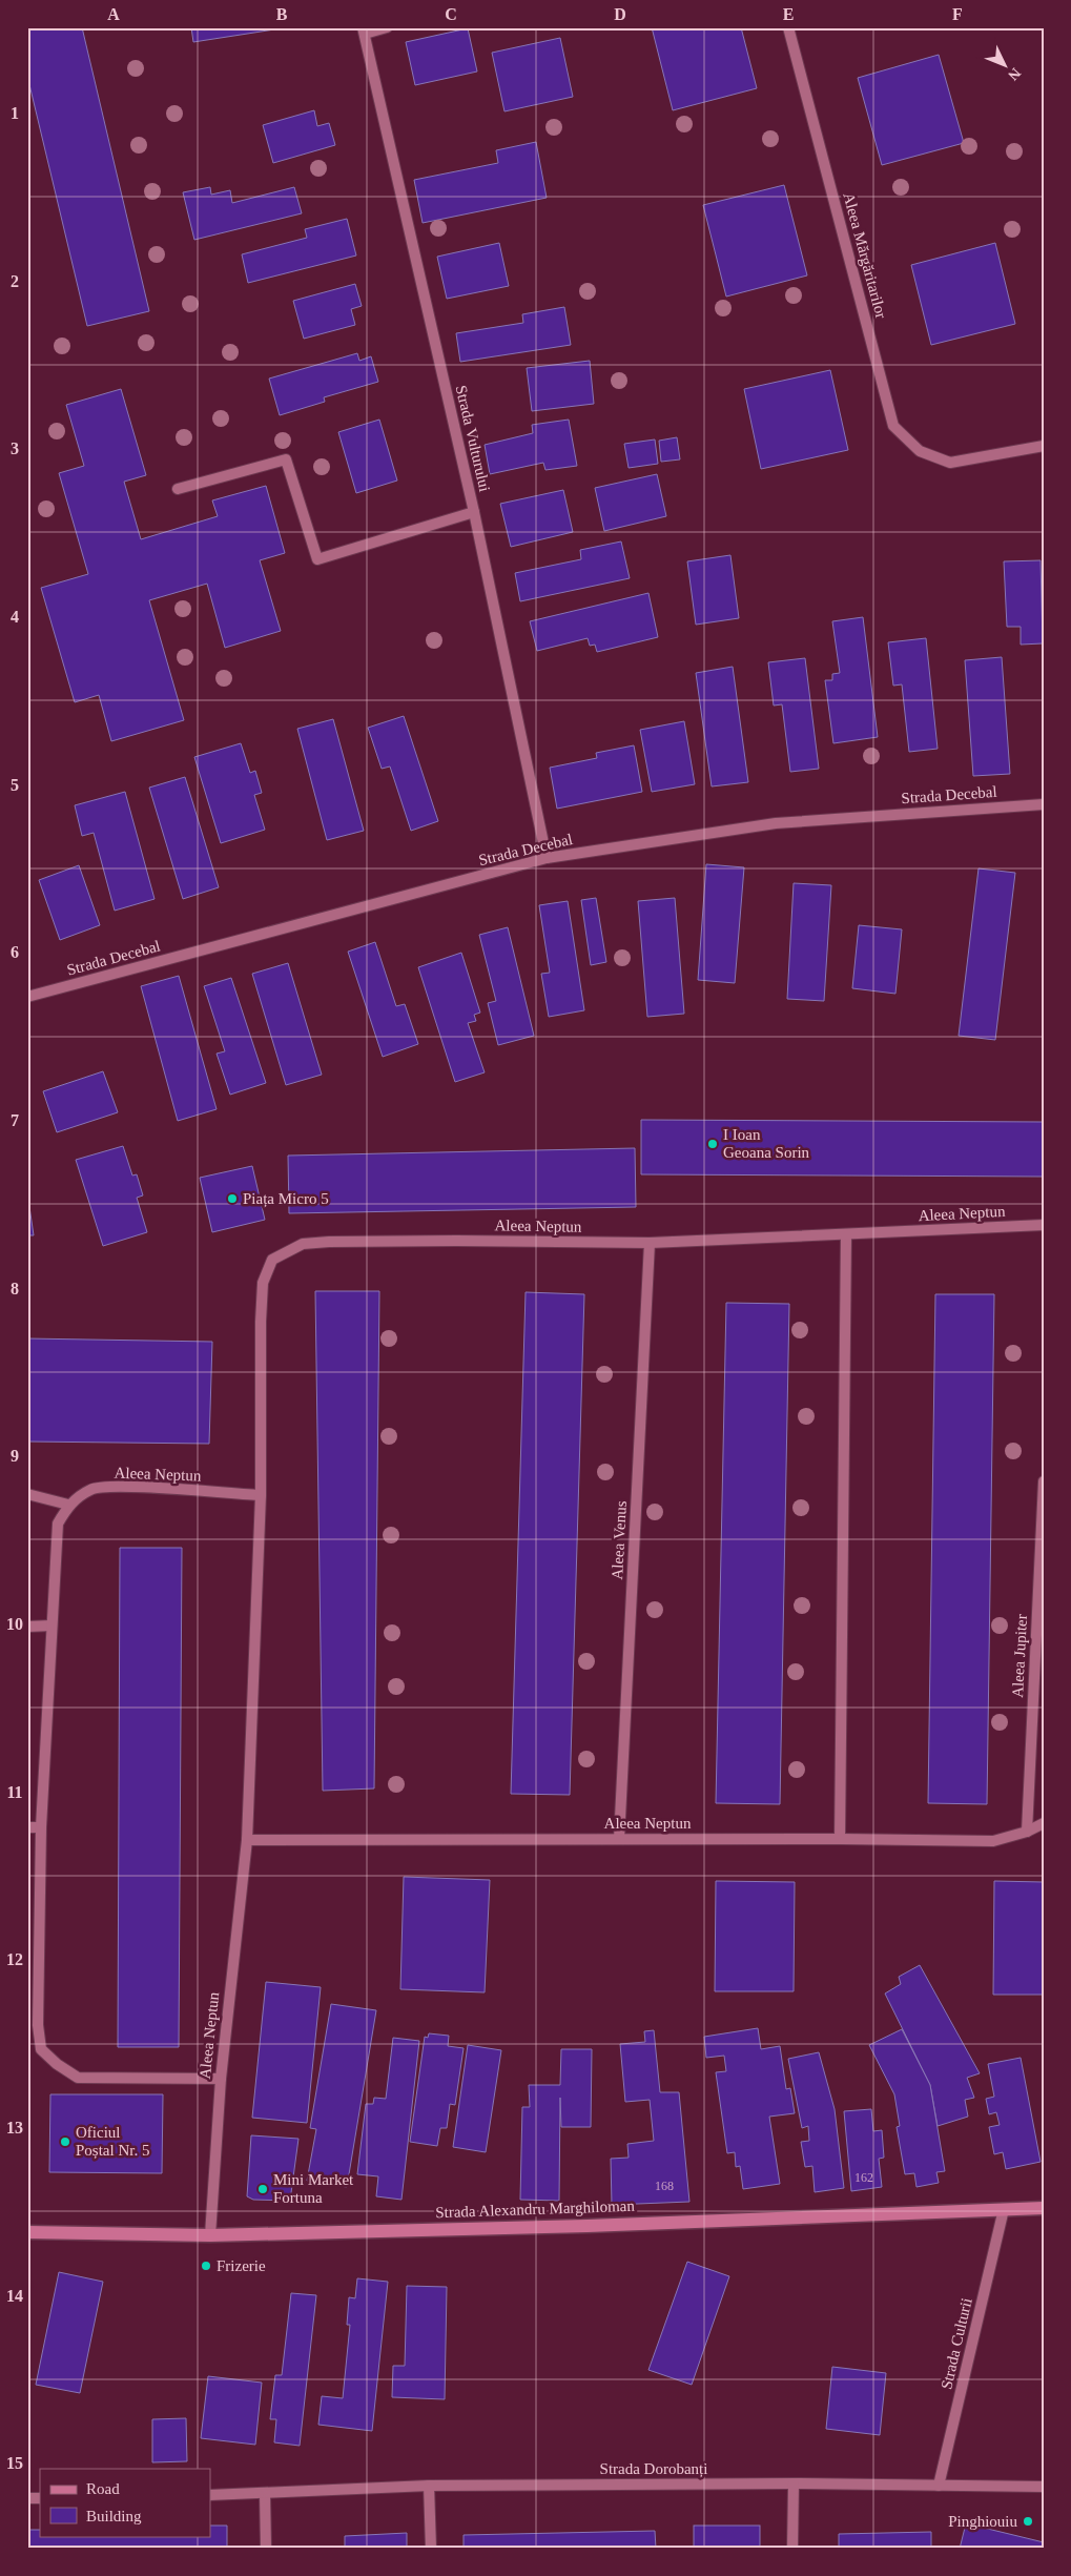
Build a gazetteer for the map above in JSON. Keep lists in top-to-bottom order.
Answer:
{
  "streets": {
    "main road": ["Strada Alexandru Marghiloman"],
    "street": [
      "Aleea Mărgăritarilor",
      "Strada Vulturului",
      "Strada Decebal",
      "Aleea Neptun",
      "Aleea Venus",
      "Aleea Jupiter",
      "Strada Culturii",
      "Strada Dorobanți"
    ]
  },
  "crossings": [
    ["Strada Vulturului", "Strada Decebal"],
    ["Aleea Neptun", "Aleea Venus"],
    ["Aleea Neptun", "Aleea Jupiter"],
    ["Aleea Neptun", "Strada Alexandru Marghiloman"],
    ["Strada Alexandru Marghiloman", "Strada Culturii"],
    ["Strada Culturii", "Strada Dorobanți"]
  ],
  "places": [
    "I Ioan Geoana Sorin",
    "Piața Micro 5",
    "Oficiul Poștal Nr. 5",
    "Mini Market Fortuna",
    "Frizerie",
    "Pinghiouiu"
  ],
  "house_numbers": ["162", "168"],
  "legend": ["Road", "Building"],
  "north": "bottom right",
  "grid": {
    "columns": [
      "A",
      "B",
      "C",
      "D",
      "E",
      "F"
    ],
    "rows": [
      "1",
      "2",
      "3",
      "4",
      "5",
      "6",
      "7",
      "8",
      "9",
      "10",
      "11",
      "12",
      "13",
      "14",
      "15"
    ]
  }
}
